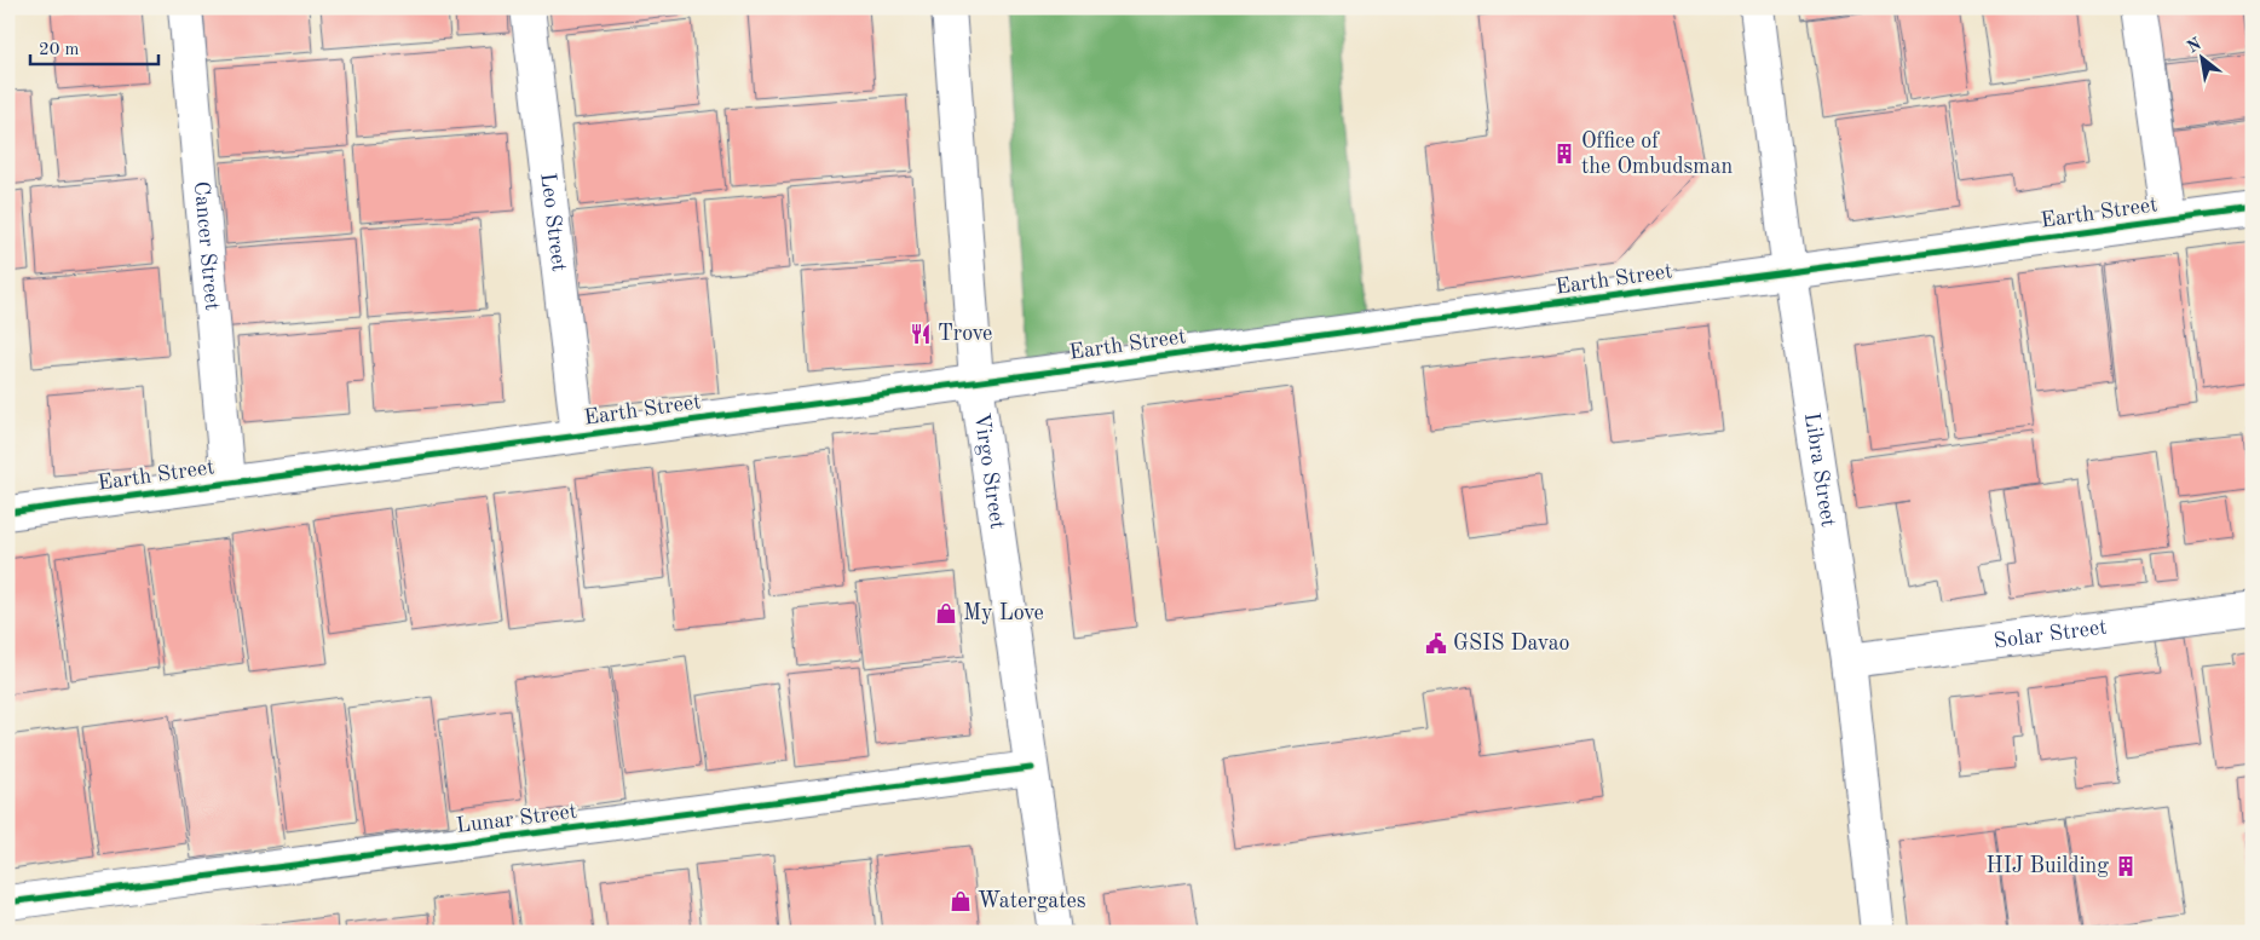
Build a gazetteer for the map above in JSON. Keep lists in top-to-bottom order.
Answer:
{
  "streets": {
    "street": [
      "Earth Street",
      "Leo Street",
      "Cancer Street",
      "Libra Street",
      "Virgo Street",
      "Solar Street",
      "Lunar Street"
    ]
  },
  "crossings": [
    ["Earth Street", "Leo Street"],
    ["Earth Street", "Cancer Street"],
    ["Earth Street", "Libra Street"],
    ["Earth Street", "Virgo Street"],
    ["Libra Street", "Solar Street"],
    ["Virgo Street", "Lunar Street"]
  ],
  "places": {
    "building": ["Office of the Ombudsman", "HIJ Building"],
    "restaurant": ["Trove"],
    "shop": ["My Love", "Watergates"],
    "public building": ["GSIS Davao"]
  },
  "scale_bar": "20 m",
  "north": "top left"
}
